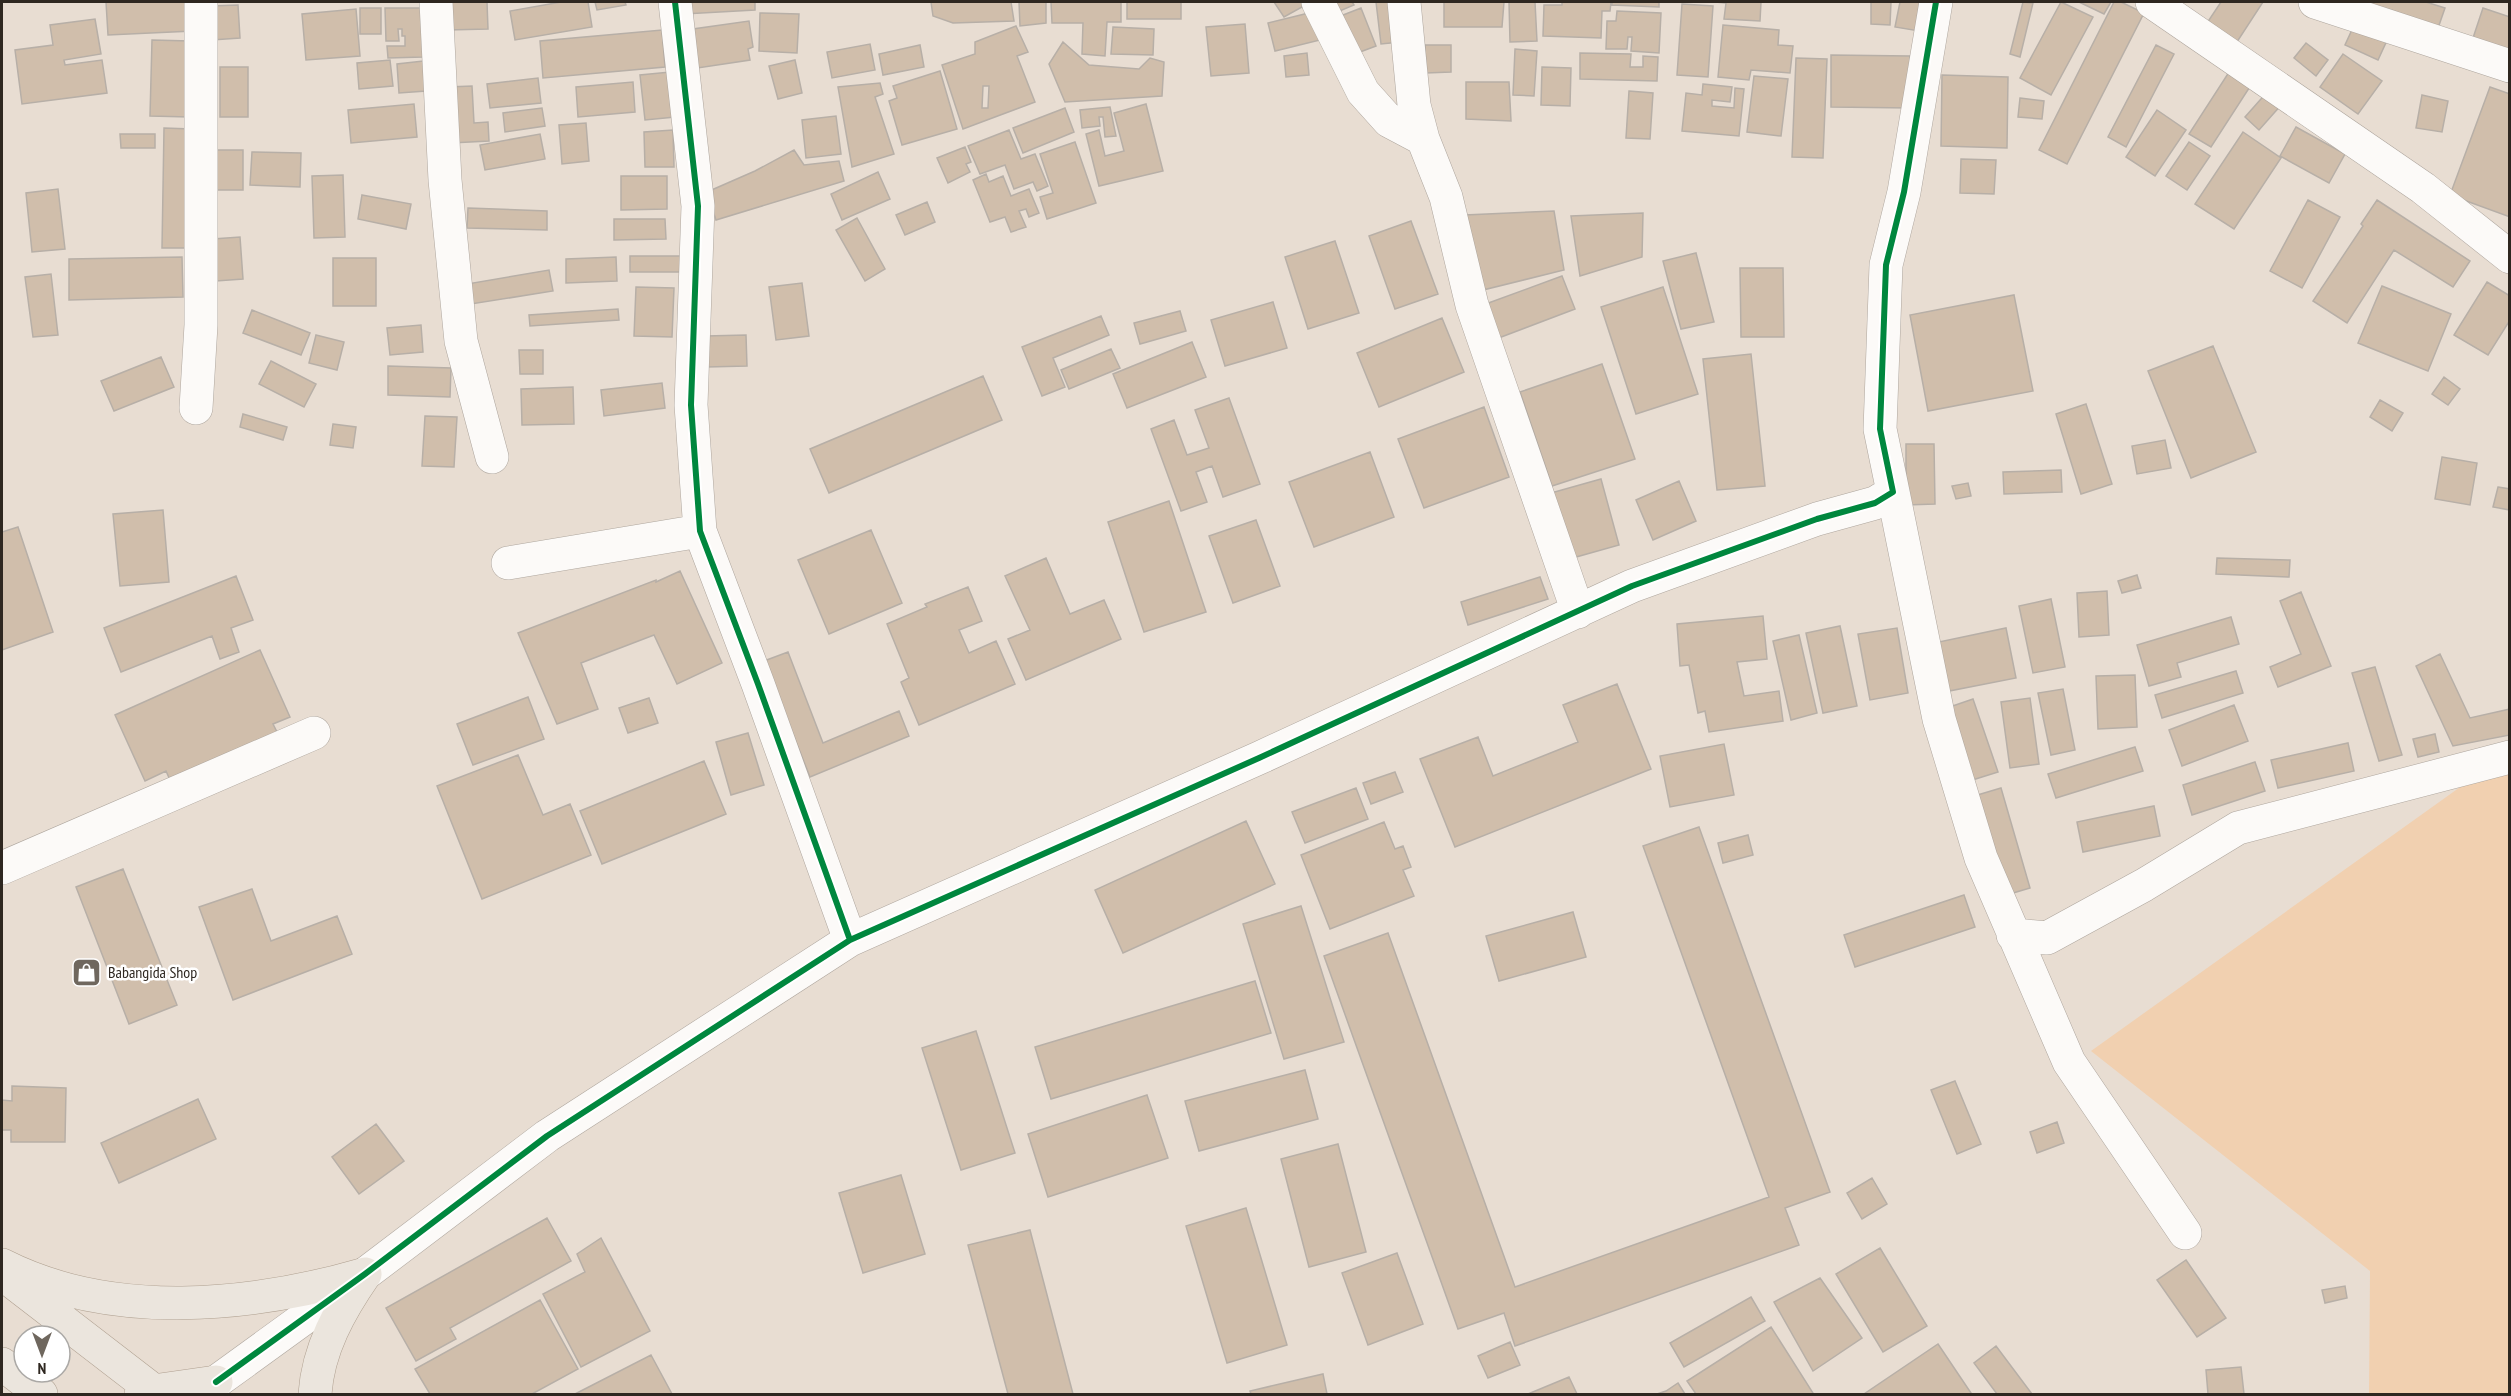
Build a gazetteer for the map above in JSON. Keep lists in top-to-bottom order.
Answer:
{
  "places": {
    "shop": ["Babangida Shop"]
  },
  "north": "bottom"
}
